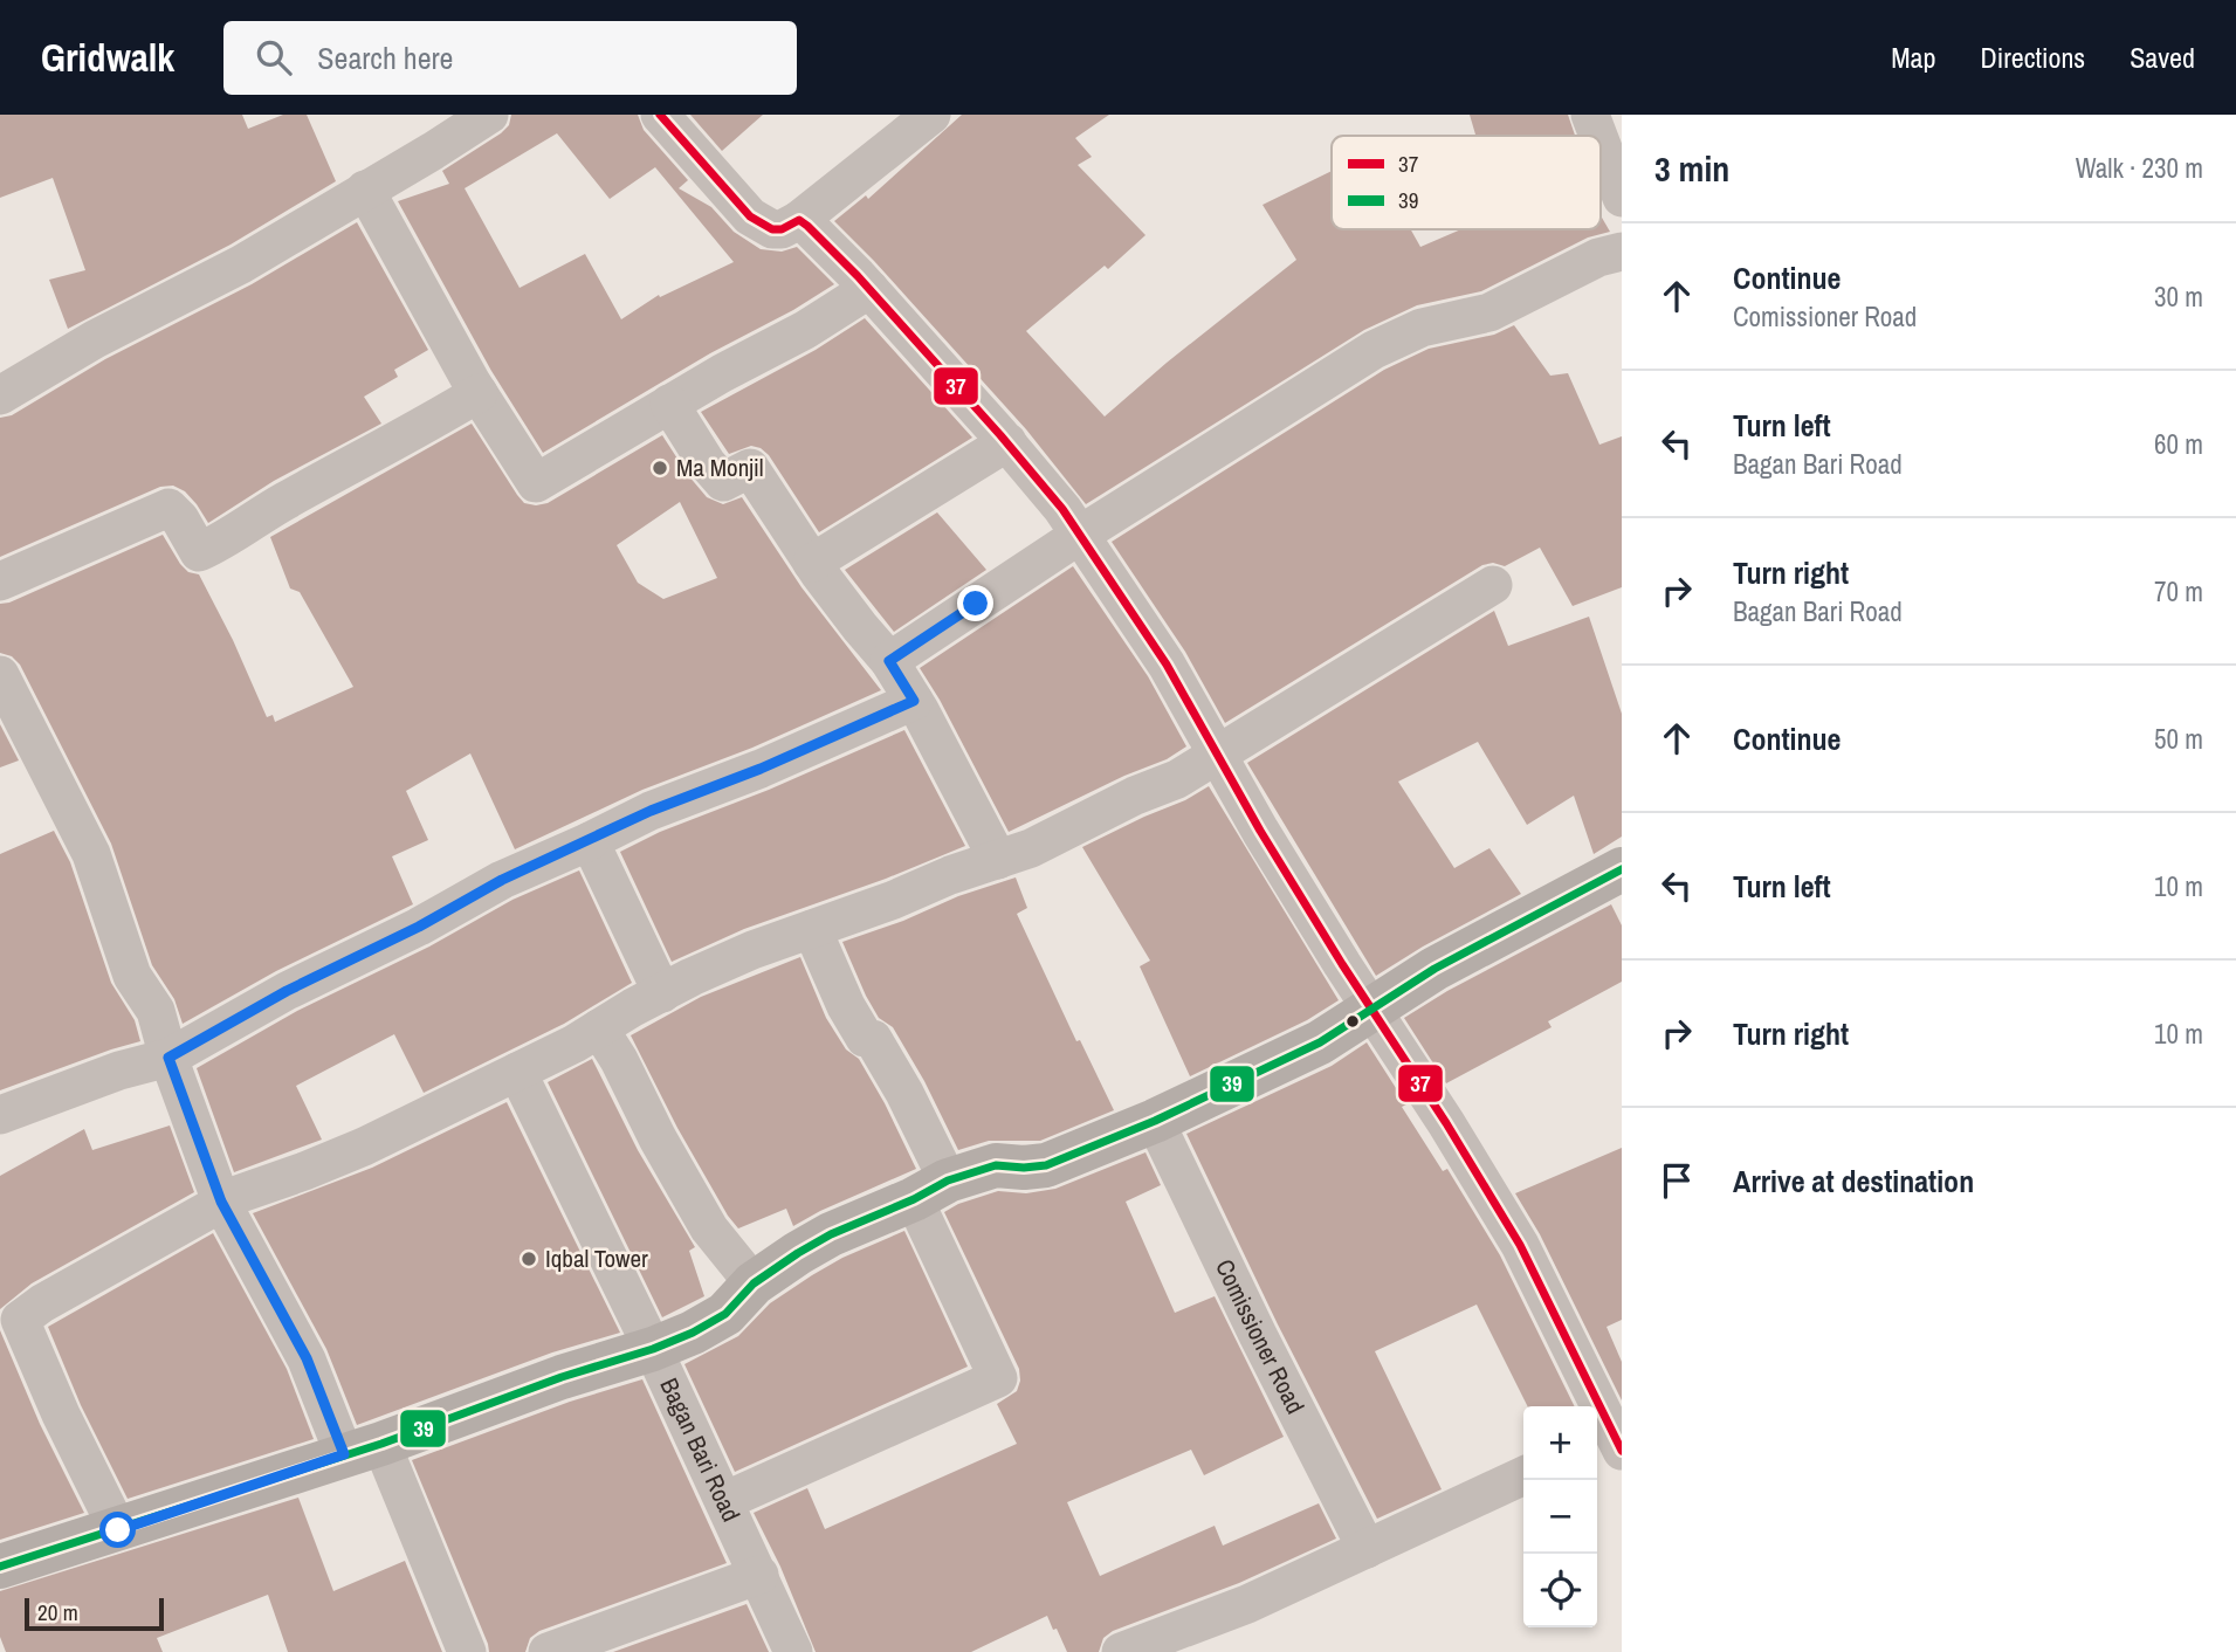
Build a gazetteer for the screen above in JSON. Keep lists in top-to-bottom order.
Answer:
{
  "streets": {
    "street": ["Comissioner Road", "Bagan Bari Road"]
  },
  "places": ["Ma Monjil", "Iqbal Tower"],
  "lines": ["transit line 37", "transit line 39"],
  "legend": ["37", "39"],
  "scale_bar": "20 m",
  "page": {
    "header": "Gridwalk",
    "search": "Search here",
    "nav": ["Map", "Directions", "Saved"],
    "heading": ["3 min", "Walk · 230 m"],
    "list": [
      ["Continue", "Comissioner Road", "30 m"],
      ["Turn left", "Bagan Bari Road", "60 m"],
      ["Turn right", "Bagan Bari Road", "70 m"],
      ["Continue", "50 m"],
      ["Turn left", "10 m"],
      ["Turn right", "10 m"],
      "Arrive at destination"
    ],
    "map_buttons": ["+", "−"],
    "scale": "20 m"
  }
}
